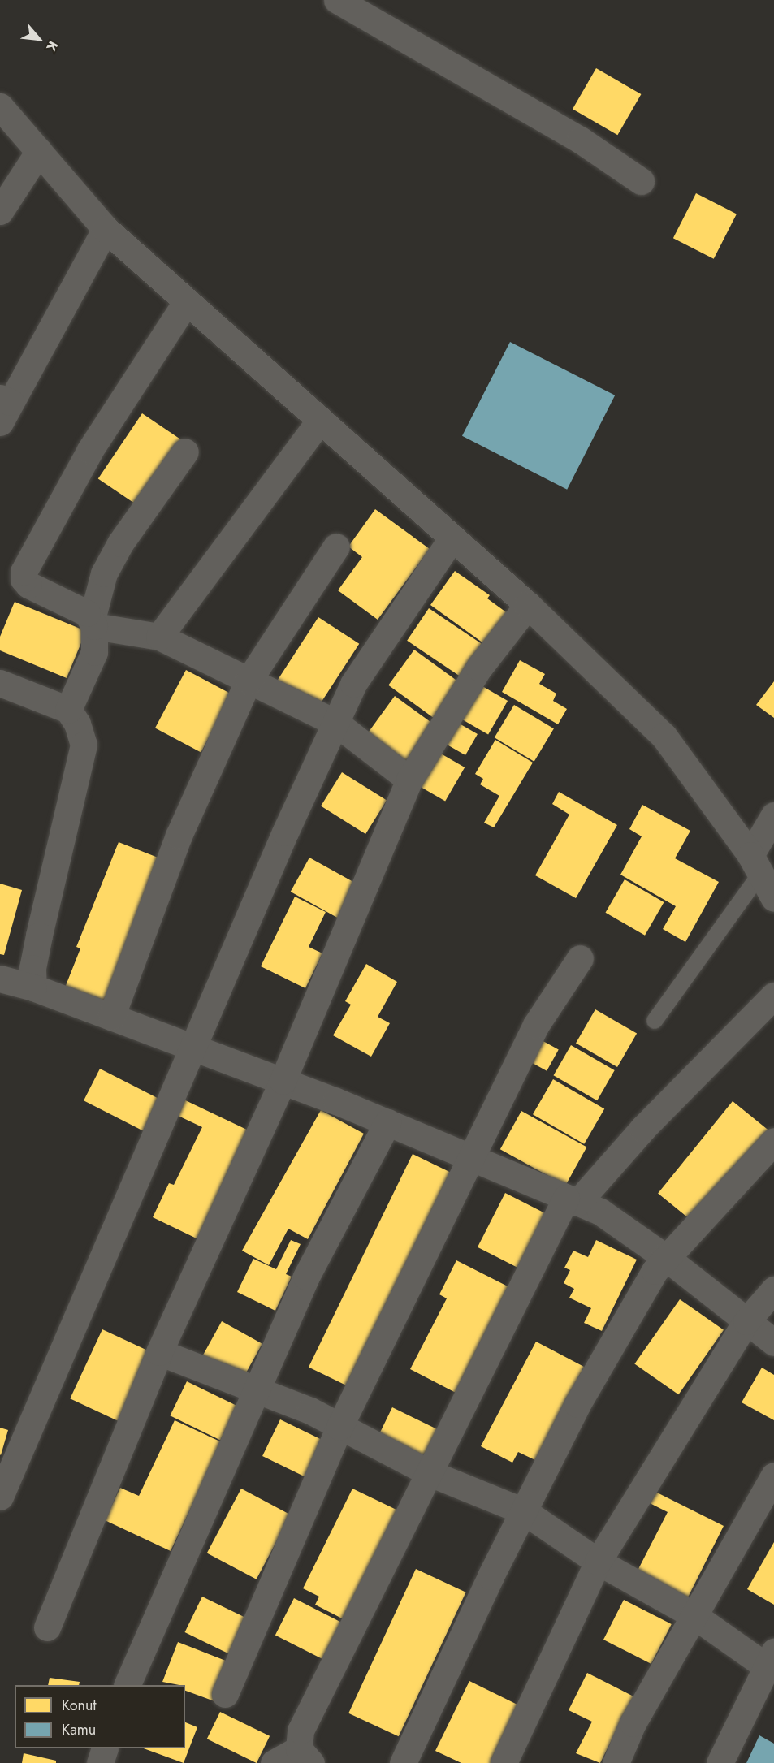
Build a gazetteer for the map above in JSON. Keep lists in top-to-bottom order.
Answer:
{
  "legend": ["Konut", "Kamu"],
  "north": "bottom right"
}
